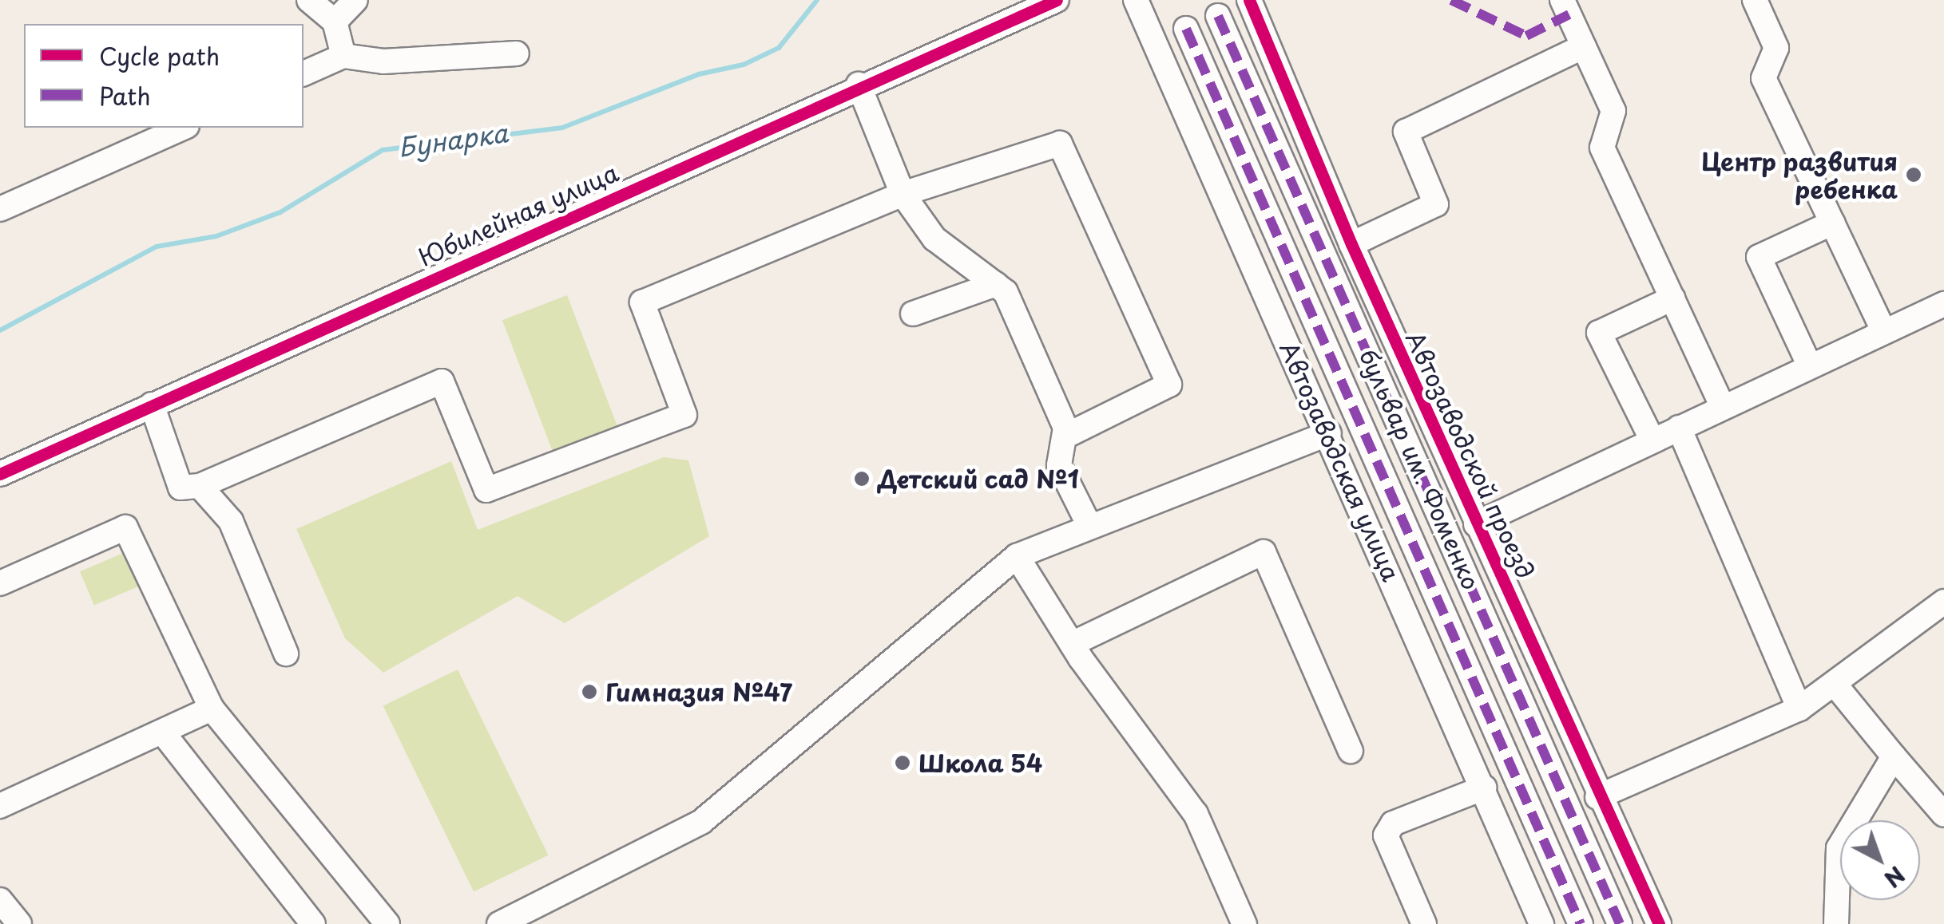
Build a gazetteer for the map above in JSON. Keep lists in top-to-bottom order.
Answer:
{
  "streets": {
    "street": [
      "Юбилейная улица",
      "Автозаводской проезд",
      "Автозаводская улица",
      "бульвар им. Фоменко"
    ]
  },
  "water": ["Бунарка"],
  "places": [
    "Центр развития ребенка",
    "Детский сад №1",
    "Гимназия №47",
    "Школа 54"
  ],
  "legend": ["Cycle path", "Path"],
  "north": "bottom right"
}
